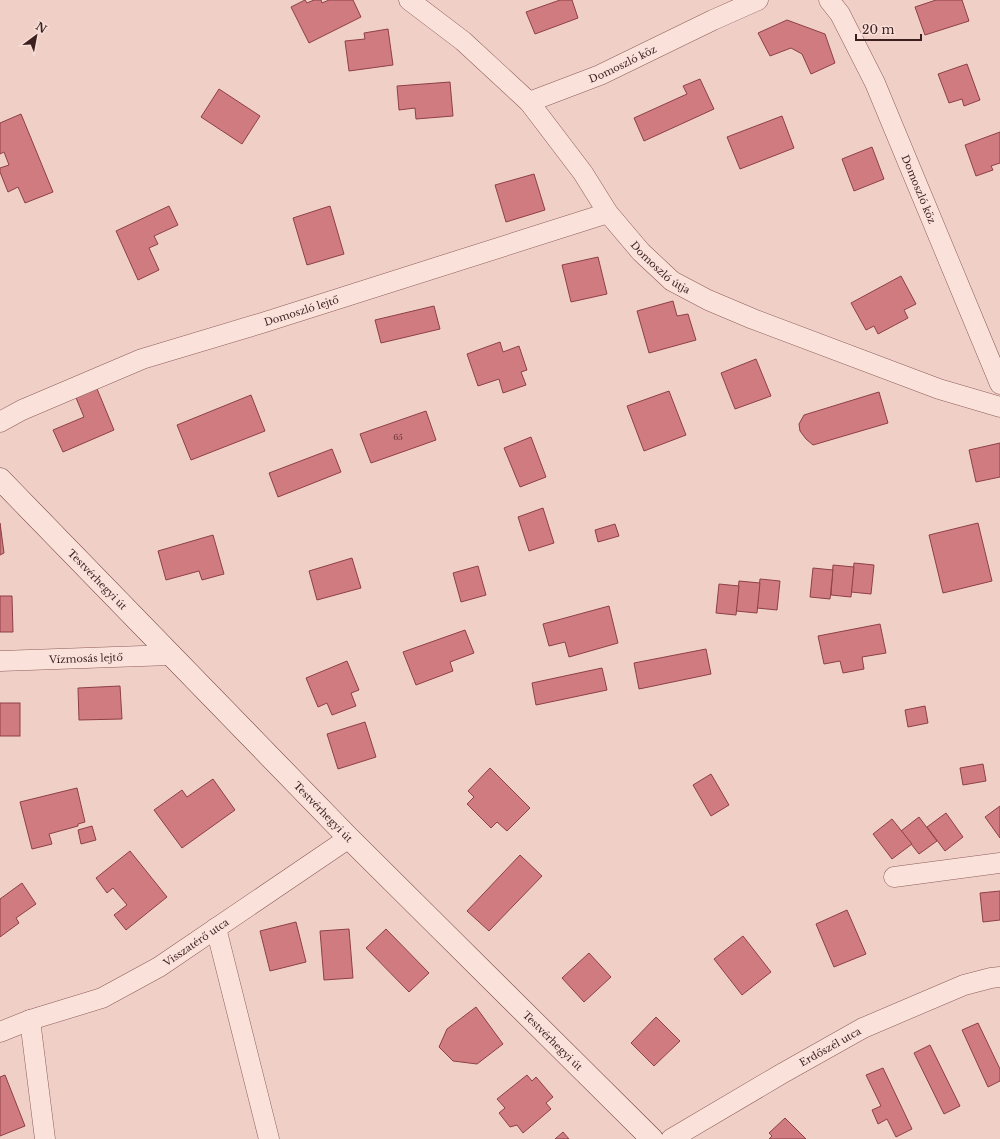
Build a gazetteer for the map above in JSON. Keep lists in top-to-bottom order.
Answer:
{
  "streets": {
    "street": [
      "Domoszló köz",
      "Domoszló útja",
      "Domoszló lejtő",
      "Testvérhegyi út",
      "Vízmosás lejtő",
      "Visszatérő utca",
      "Erdőszél utca"
    ]
  },
  "crossings": [
    ["Domoszló köz", "Domoszló útja"],
    ["Domoszló útja", "Domoszló lejtő"],
    ["Testvérhegyi út", "Vízmosás lejtő"],
    ["Testvérhegyi út", "Visszatérő utca"]
  ],
  "house_numbers": ["65"],
  "scale_bar": "20 m",
  "north": "top right"
}
